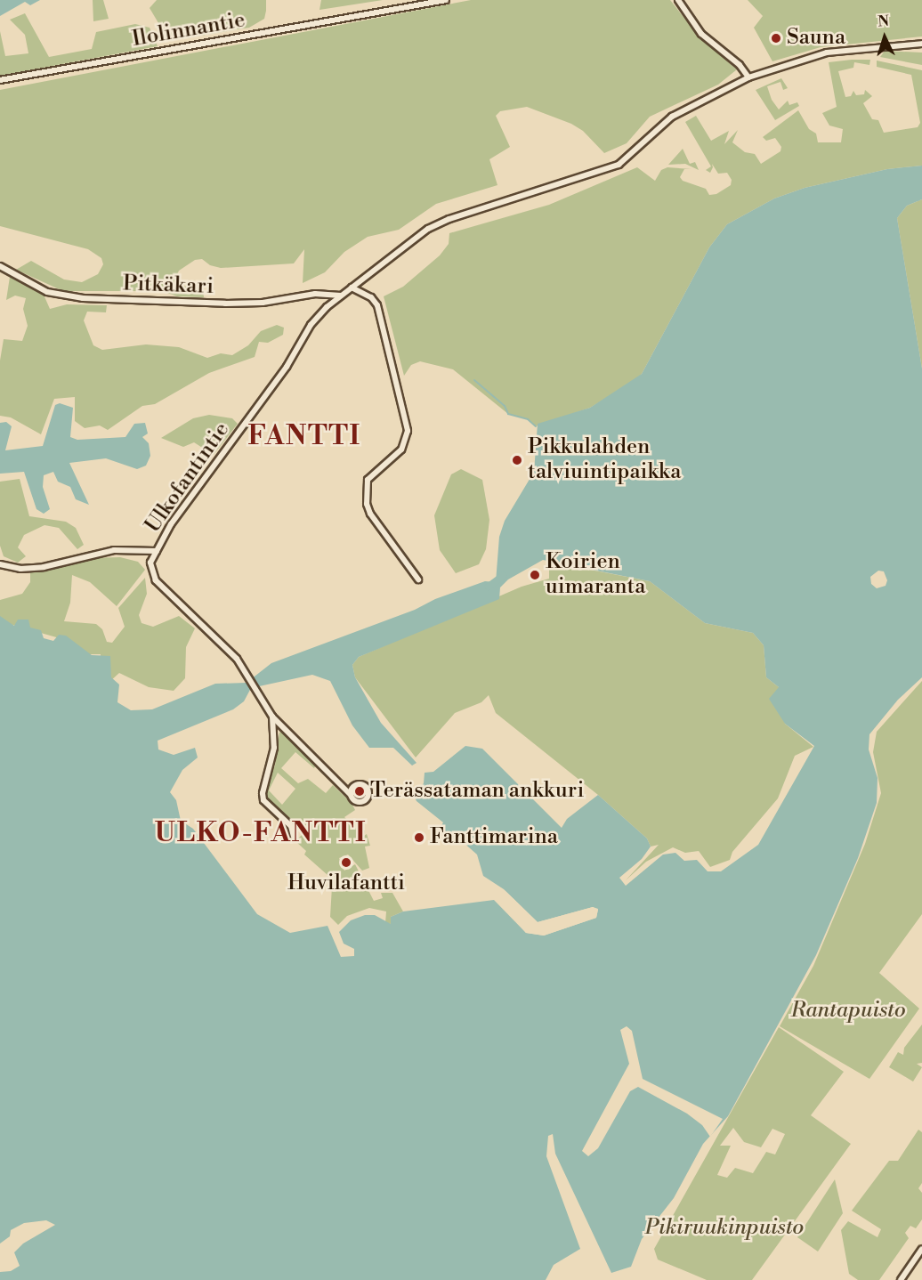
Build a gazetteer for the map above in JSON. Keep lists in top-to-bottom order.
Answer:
{
  "streets": {
    "street": ["Ilolinnantie", "Pitkäkari", "Ulkofantintie"]
  },
  "crossings": [
    ["Pitkäkari", "Ulkofantintie"]
  ],
  "districts": ["FANTTI", "ULKO-FANTTI"],
  "parks": ["Rantapuisto", "Pikiruukinpuisto"],
  "places": [
    "Sauna",
    "Pikkulahden talviuintipaikka",
    "Koirien uimaranta",
    "Terässataman ankkuri",
    "Fanttimarina",
    "Huvilafantti"
  ],
  "north": "top"
}
